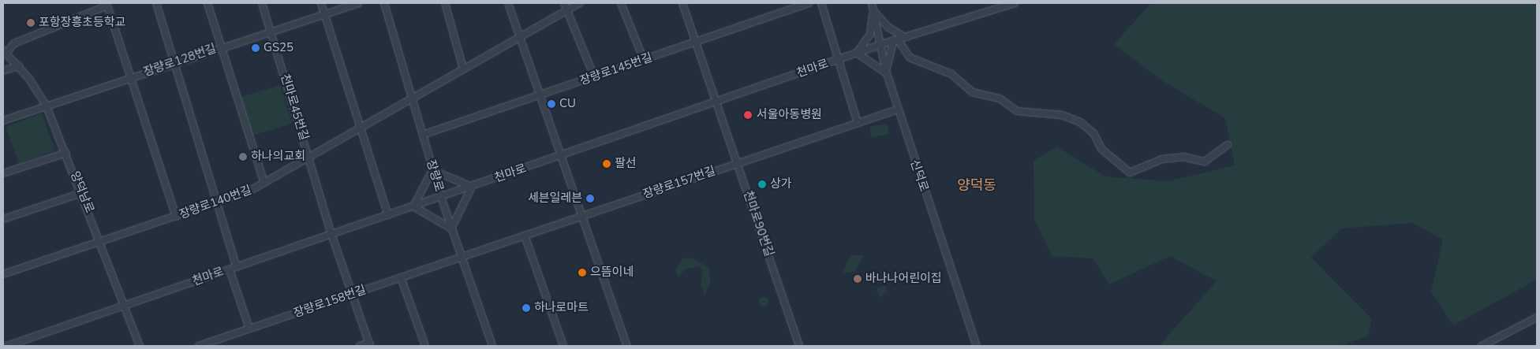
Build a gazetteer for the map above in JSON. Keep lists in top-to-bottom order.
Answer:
{
  "streets": {
    "street": [
      "장량로128번길",
      "천마로",
      "장량로145번길",
      "천마로45번길",
      "장량로",
      "신덕로",
      "장량로157번길",
      "양덕남로",
      "장량로140번길",
      "천마로90번길",
      "장량로158번길"
    ]
  },
  "crossings": [
    ["장량로128번길", "천마로45번길"],
    ["장량로128번길", "양덕남로"],
    ["천마로", "천마로45번길"],
    ["천마로", "장량로"],
    ["천마로", "신덕로"],
    ["천마로", "양덕남로"],
    ["천마로", "천마로90번길"],
    ["장량로145번길", "장량로"],
    ["장량로145번길", "천마로90번길"],
    ["천마로45번길", "장량로140번길"],
    ["천마로45번길", "장량로158번길"],
    ["장량로", "장량로157번길"],
    ["장량로", "장량로140번길"],
    ["장량로", "장량로158번길"],
    ["신덕로", "장량로157번길"],
    ["장량로157번길", "천마로90번길"],
    ["장량로157번길", "장량로158번길"],
    ["양덕남로", "장량로140번길"]
  ],
  "districts": ["양덕동"],
  "places": [
    "포항장흥초등학교",
    "GS25",
    "CU",
    "서울아동병원",
    "하나의교회",
    "팔선",
    "상가",
    "세븐일레븐",
    "으뜸이네",
    "바나나어린이집",
    "하나로마트"
  ]
}
